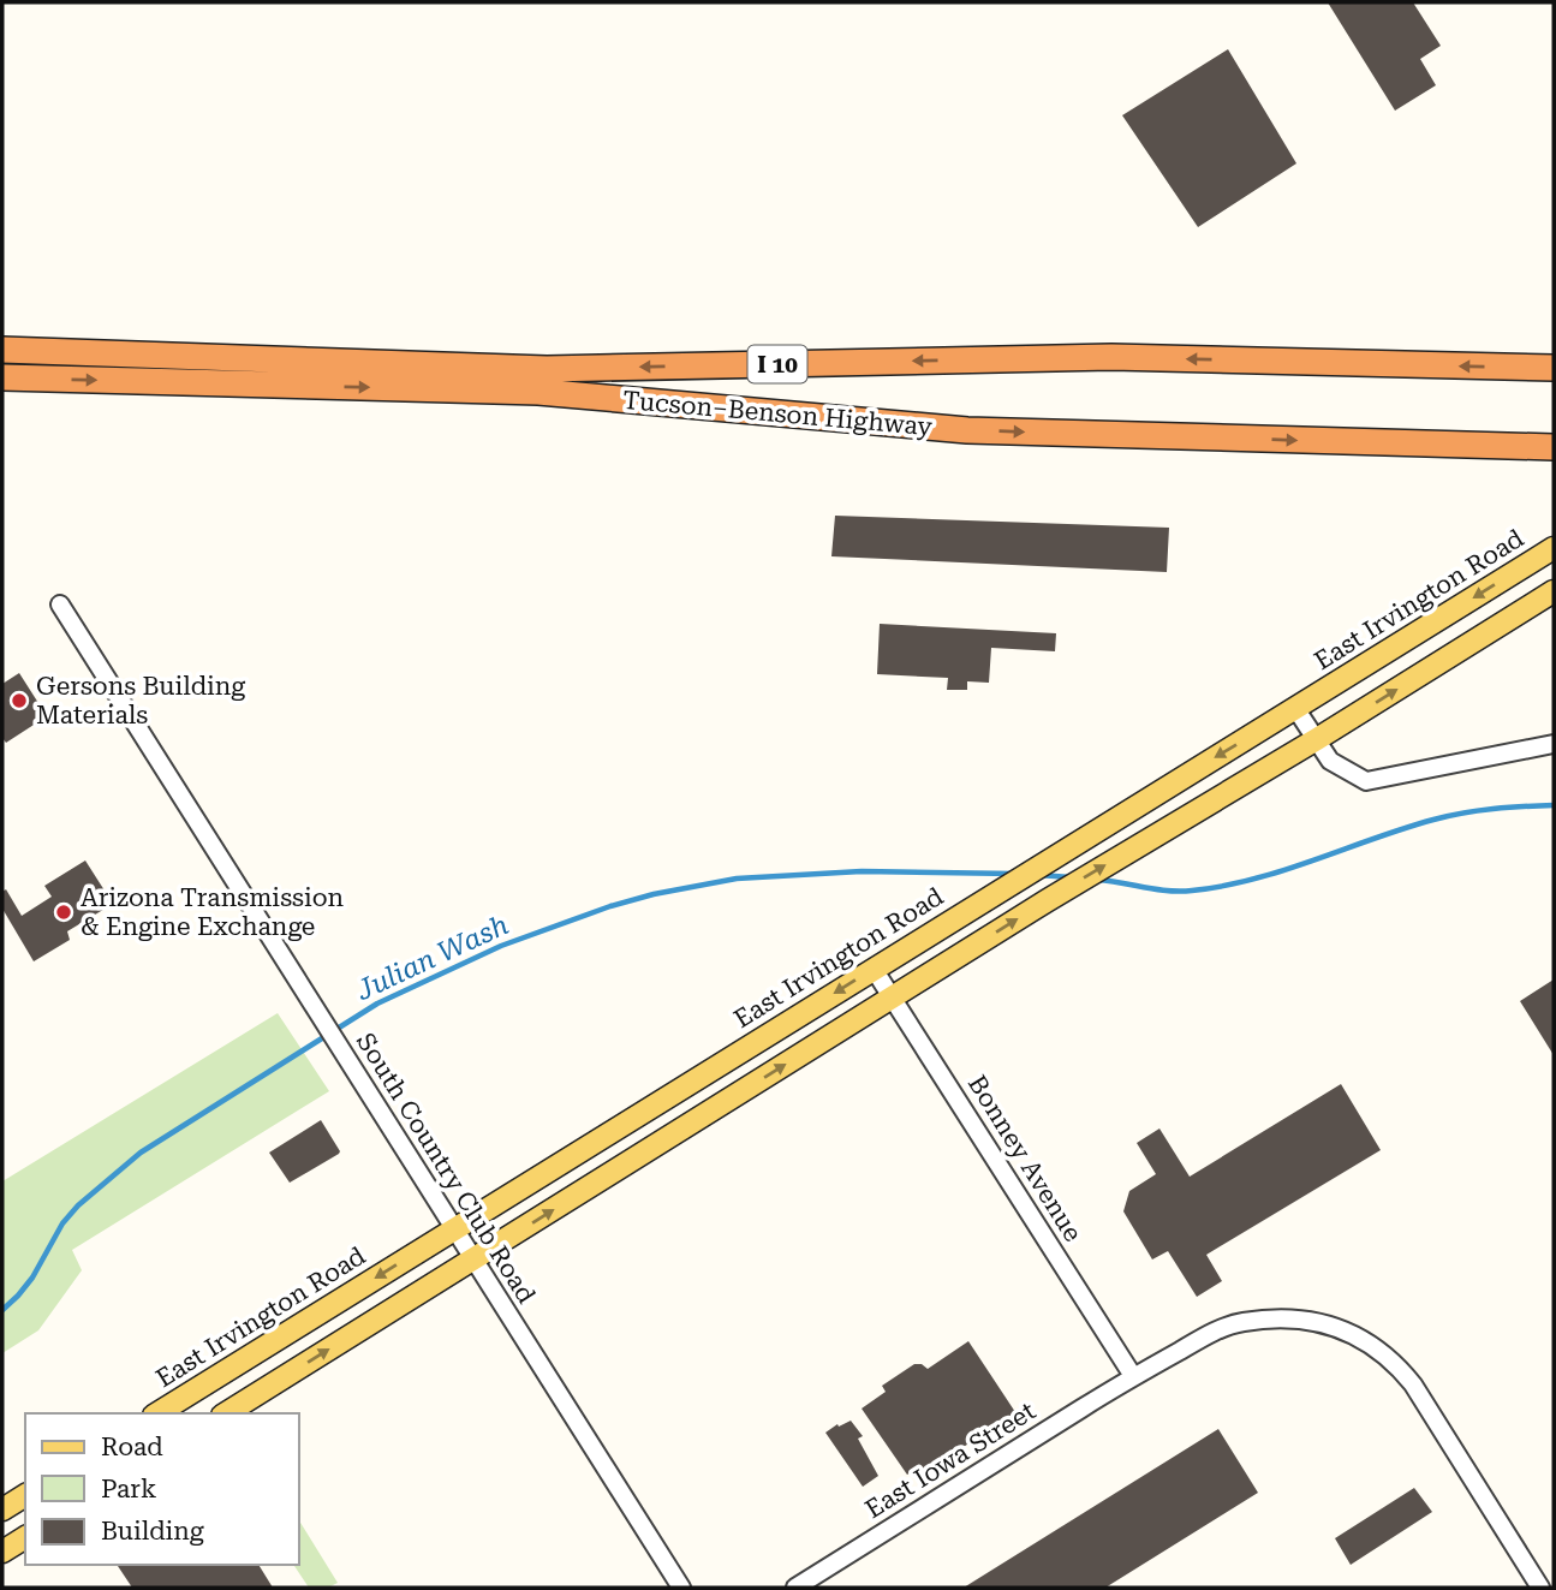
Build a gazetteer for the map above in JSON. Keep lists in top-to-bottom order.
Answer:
{
  "streets": {
    "highway": ["I 10", "Tucson–Benson Highway"],
    "main road": ["East Irvington Road"],
    "street": ["Bonney Avenue", "South Country Club Road", "East Iowa Street"]
  },
  "crossings": [
    ["East Irvington Road", "Bonney Avenue"],
    ["East Irvington Road", "South Country Club Road"],
    ["Bonney Avenue", "East Iowa Street"]
  ],
  "water": ["Julian Wash"],
  "places": ["Gersons Building Materials", "Arizona Transmission & Engine Exchange"],
  "legend": ["Road", "Park", "Building"]
}
